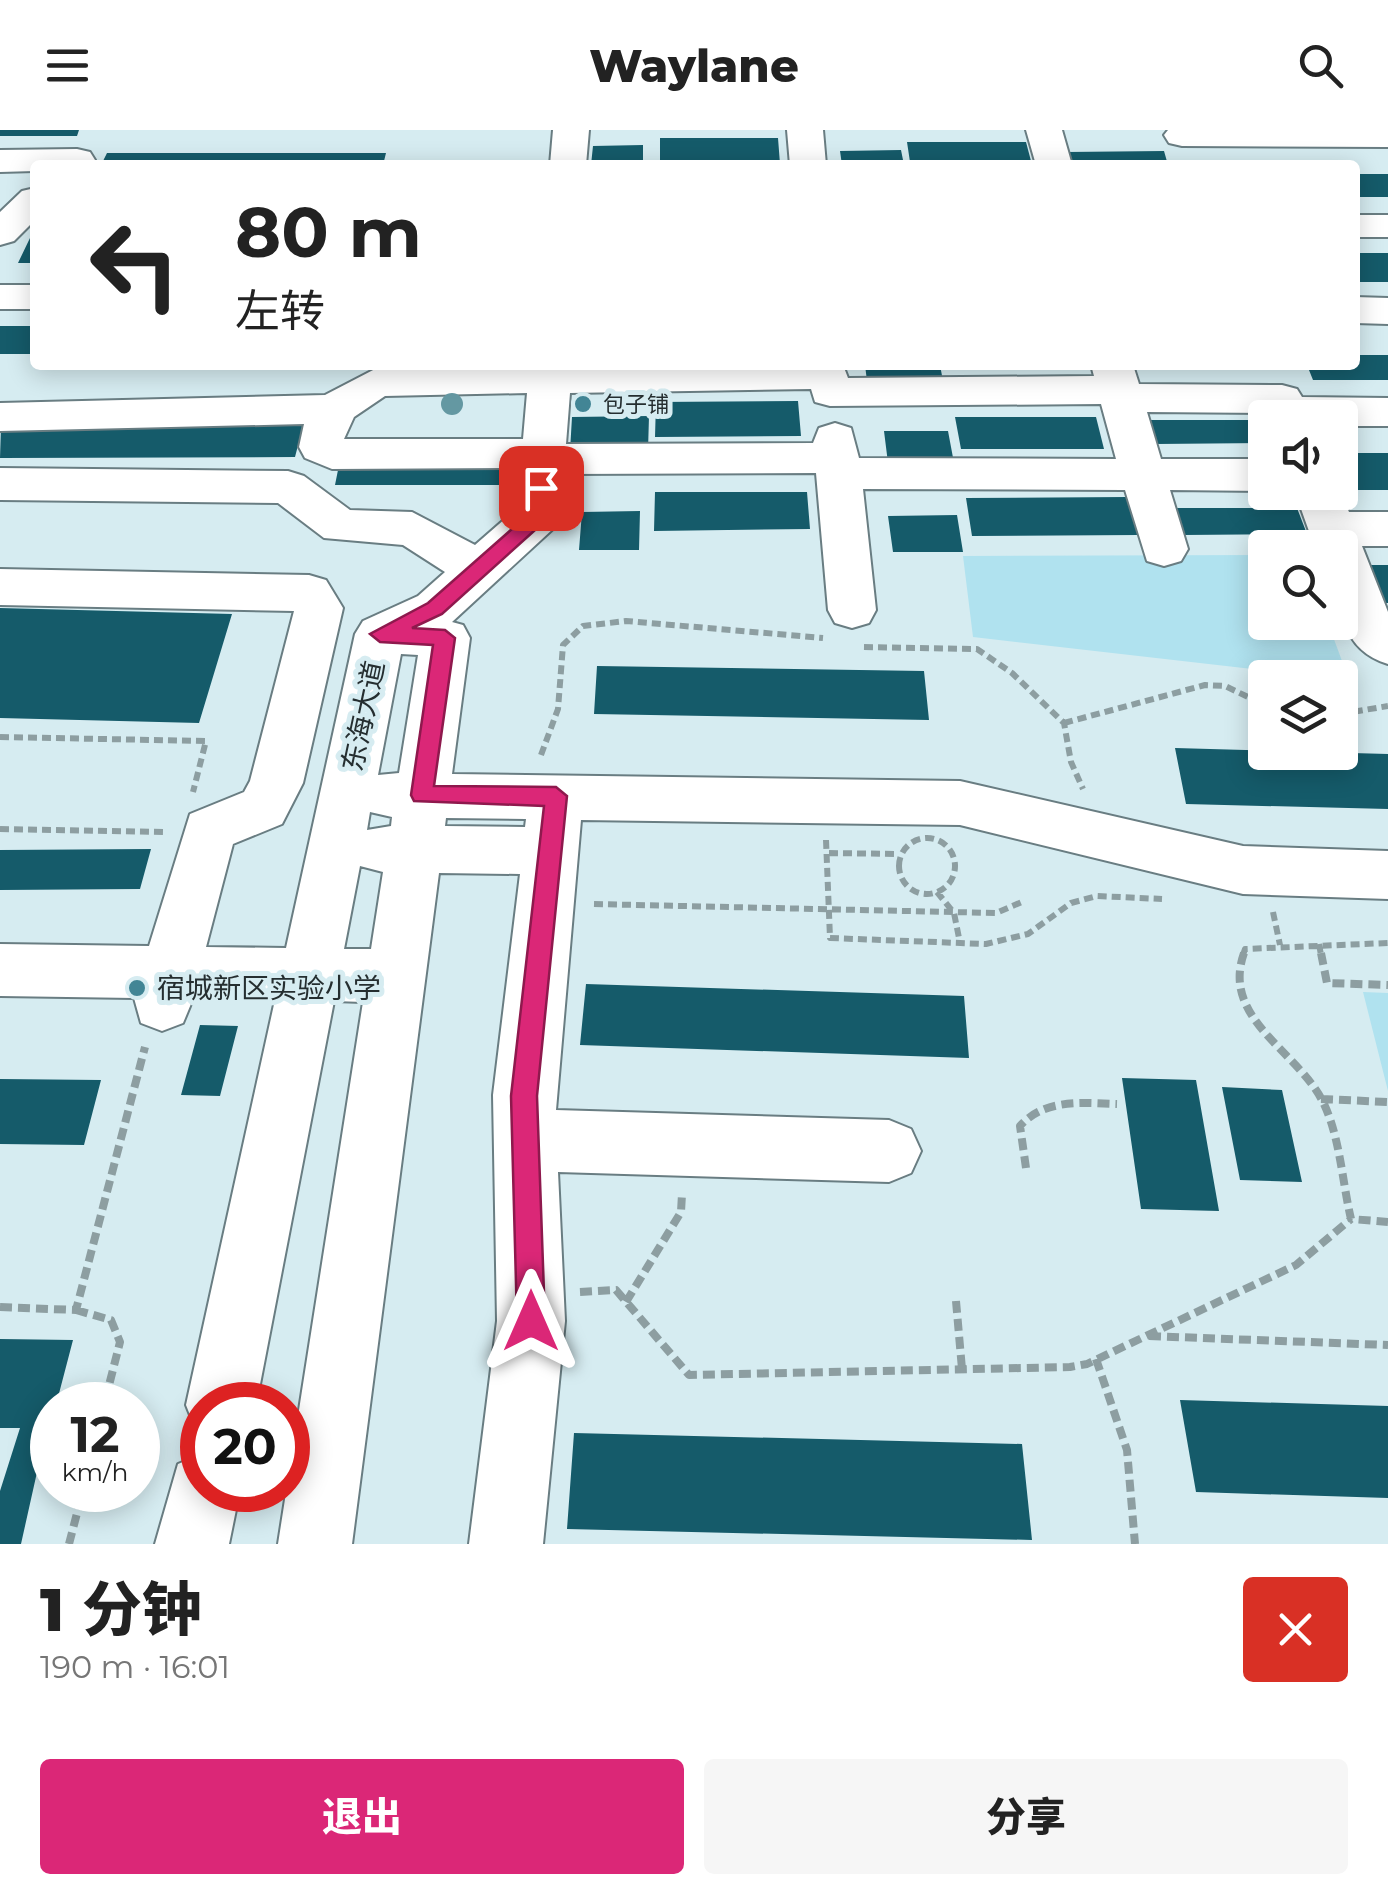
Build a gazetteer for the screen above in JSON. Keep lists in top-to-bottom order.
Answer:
{
  "streets": {
    "street": ["东海大道"]
  },
  "places": ["包子铺", "宿城新区实验小学"],
  "page": {
    "header": "Waylane",
    "turn": ["80 m", "左转"],
    "speed": "12 km/h",
    "limit": "20",
    "heading": ["1 分钟", "190 m · 16:01"],
    "buttons": ["退出", "分享"]
  }
}
